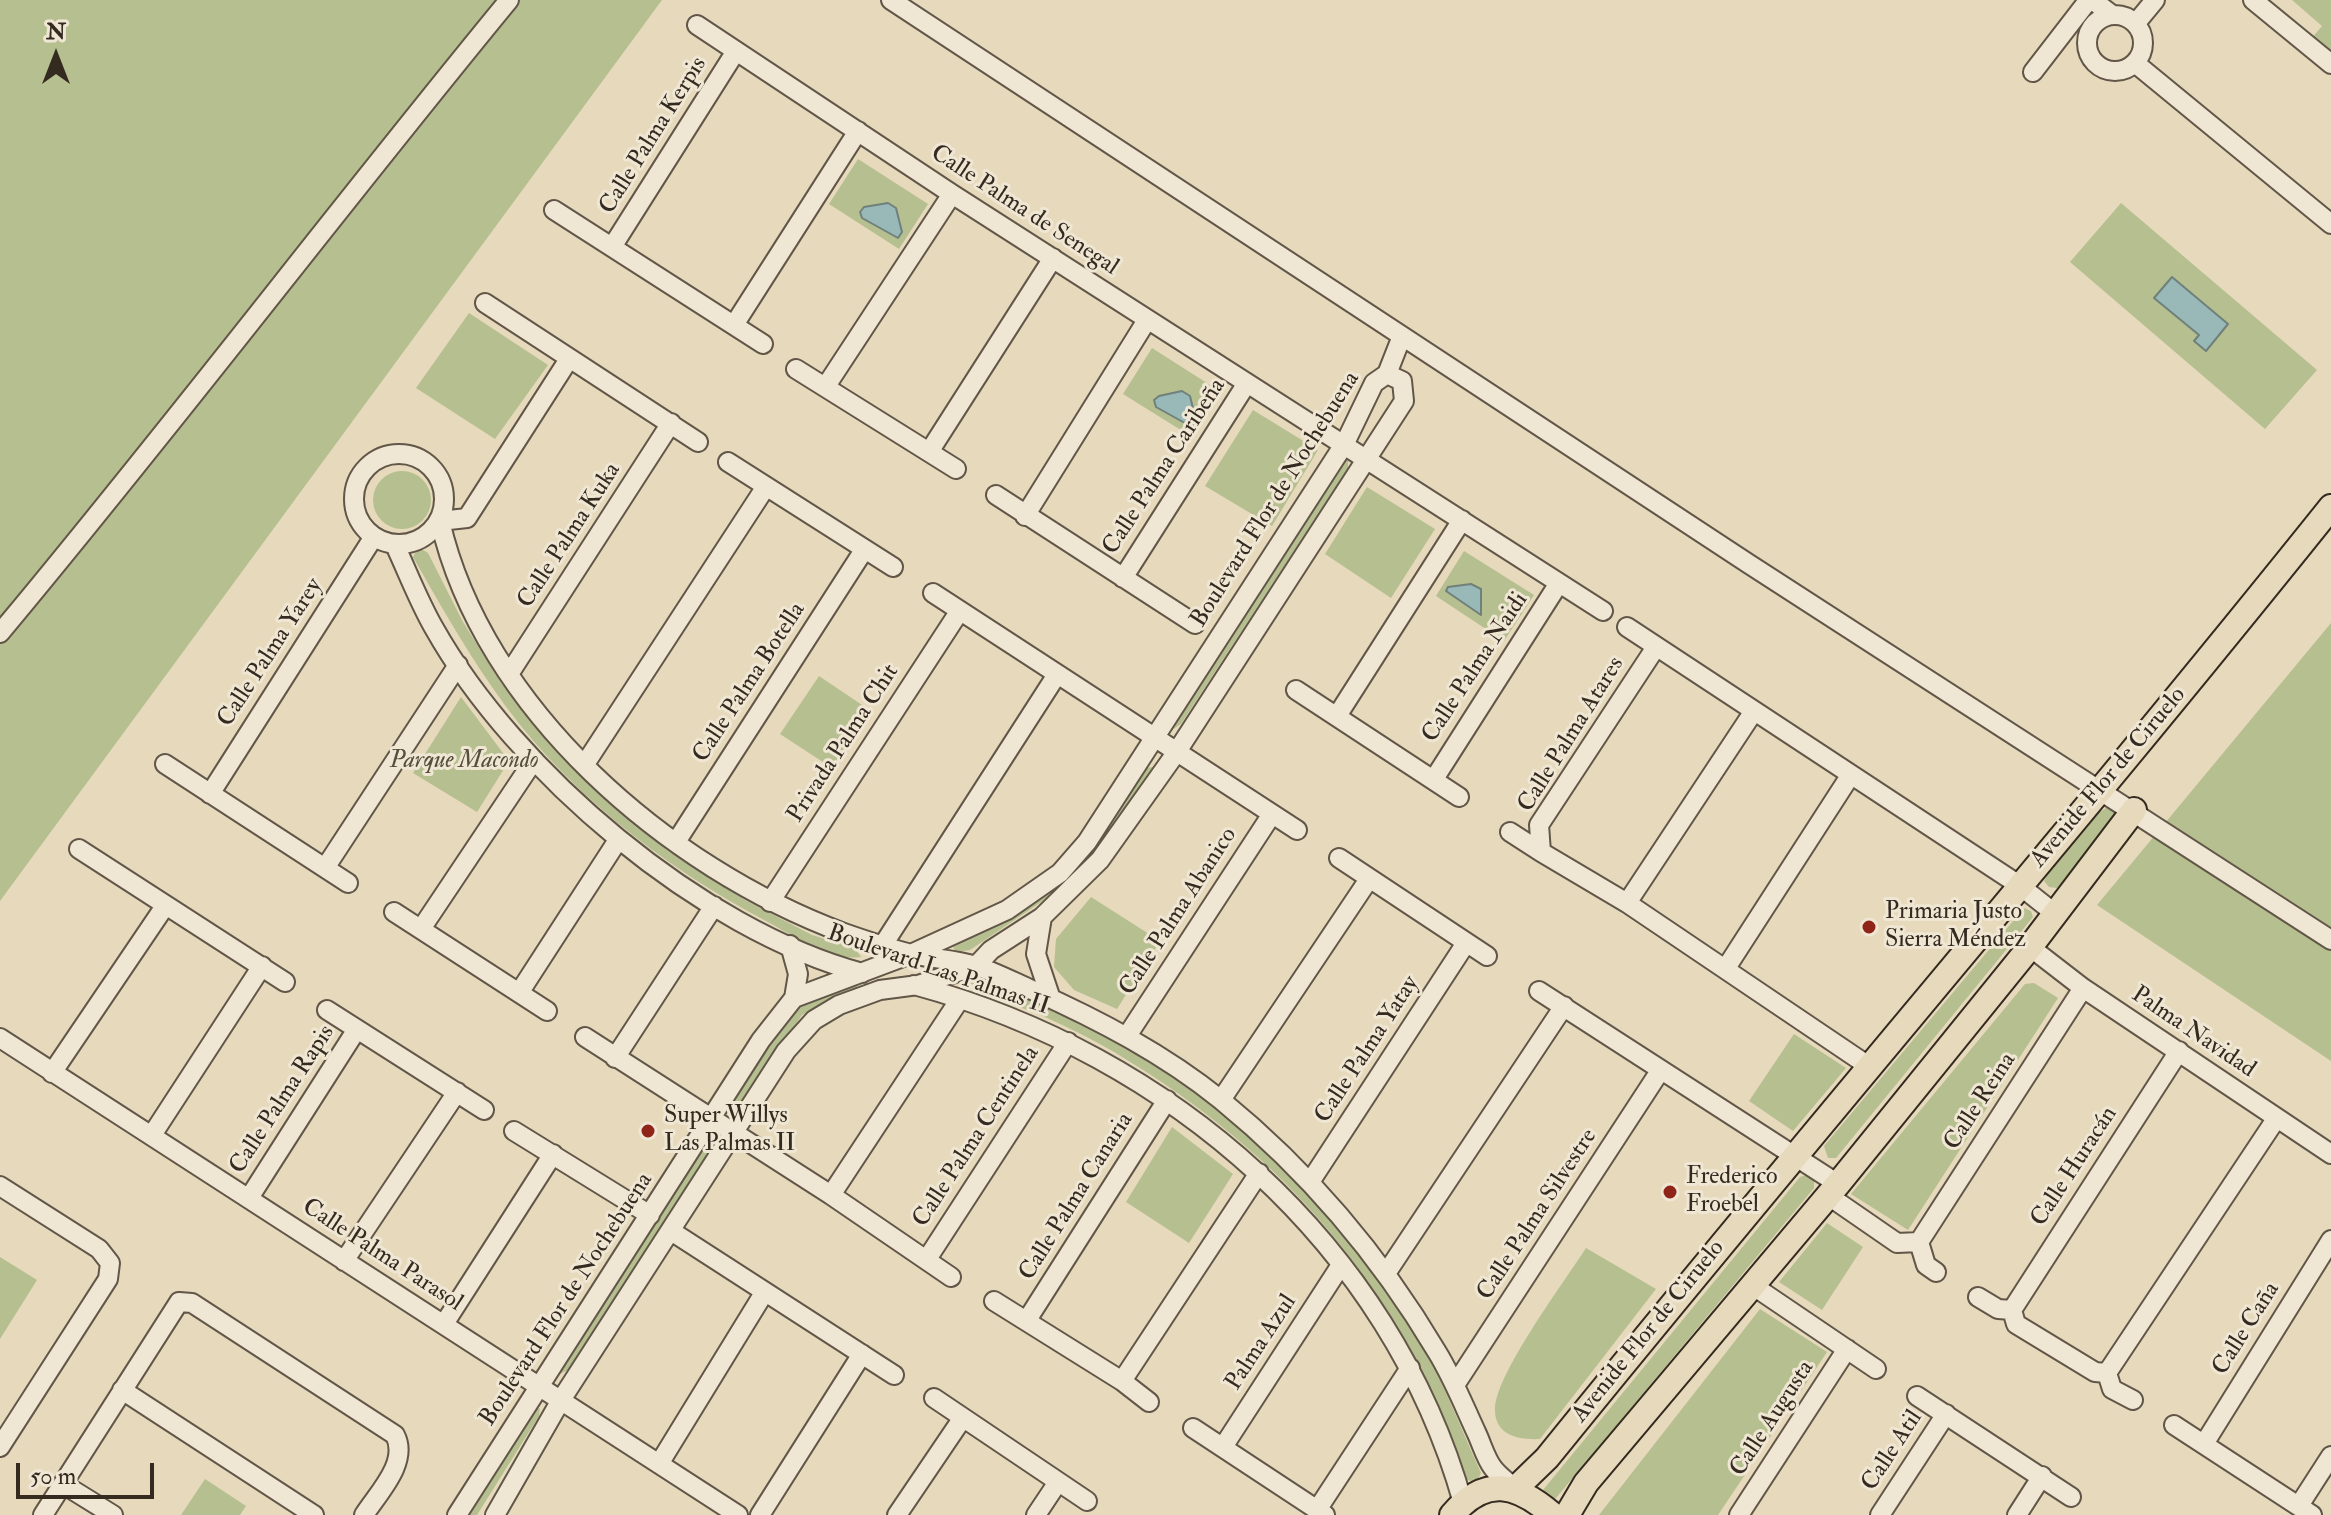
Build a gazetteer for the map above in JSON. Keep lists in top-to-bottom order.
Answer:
{
  "streets": {
    "main road": ["Avenide Flor de Ciruelo"],
    "street": [
      "Calle Palma Kerpis",
      "Calle Palma de Senegal",
      "Calle Palma Caribeña",
      "Boulevard Flor de Nochebuena",
      "Calle Palma Kuka",
      "Calle Palma Yarey",
      "Calle Palma Naidi",
      "Calle Palma Botella",
      "Calle Palma Atares",
      "Privada Palma Chit",
      "Calle Palma Abanico",
      "Boulevard Las Palmas II",
      "Palma Navidad",
      "Calle Palma Yatay",
      "Calle Palma Rapis",
      "Calle Reina",
      "Calle Palma Centinela",
      "Calle Huracán",
      "Calle Palma Canaria",
      "Calle Palma Silvestre",
      "Calle Palma Parasol",
      "Calle Caña",
      "Palma Azul",
      "Calle Augusta",
      "Calle Atil"
    ]
  },
  "crossings": [
    ["Calle Palma Kerpis", "Calle Palma de Senegal"],
    ["Calle Palma de Senegal", "Calle Palma Caribeña"],
    ["Calle Palma de Senegal", "Boulevard Flor de Nochebuena"],
    ["Calle Palma de Senegal", "Calle Palma Naidi"],
    ["Boulevard Flor de Nochebuena", "Calle Palma Naidi"],
    ["Boulevard Flor de Nochebuena", "Boulevard Las Palmas II"],
    ["Boulevard Flor de Nochebuena", "Calle Palma Centinela"],
    ["Boulevard Flor de Nochebuena", "Calle Palma Parasol"],
    ["Calle Palma Kuka", "Boulevard Las Palmas II"],
    ["Calle Palma Yarey", "Boulevard Las Palmas II"],
    ["Calle Palma Botella", "Boulevard Las Palmas II"],
    ["Calle Palma Atares", "Avenide Flor de Ciruelo"],
    ["Privada Palma Chit", "Boulevard Las Palmas II"],
    ["Avenide Flor de Ciruelo", "Boulevard Las Palmas II"],
    ["Avenide Flor de Ciruelo", "Palma Navidad"],
    ["Avenide Flor de Ciruelo", "Calle Augusta"],
    ["Calle Palma Abanico", "Boulevard Las Palmas II"],
    ["Boulevard Las Palmas II", "Calle Palma Yatay"],
    ["Boulevard Las Palmas II", "Calle Palma Centinela"],
    ["Boulevard Las Palmas II", "Calle Palma Canaria"],
    ["Boulevard Las Palmas II", "Calle Palma Silvestre"],
    ["Boulevard Las Palmas II", "Palma Azul"],
    ["Palma Navidad", "Calle Reina"],
    ["Palma Navidad", "Calle Huracán"],
    ["Calle Palma Rapis", "Calle Palma Parasol"]
  ],
  "parks": ["Parque Macondo"],
  "places": ["Primaria Justo Sierra Méndez", "Super Willys Las Palmas II", "Frederico Froebel"],
  "scale_bar": "50 m",
  "north": "top"
}
